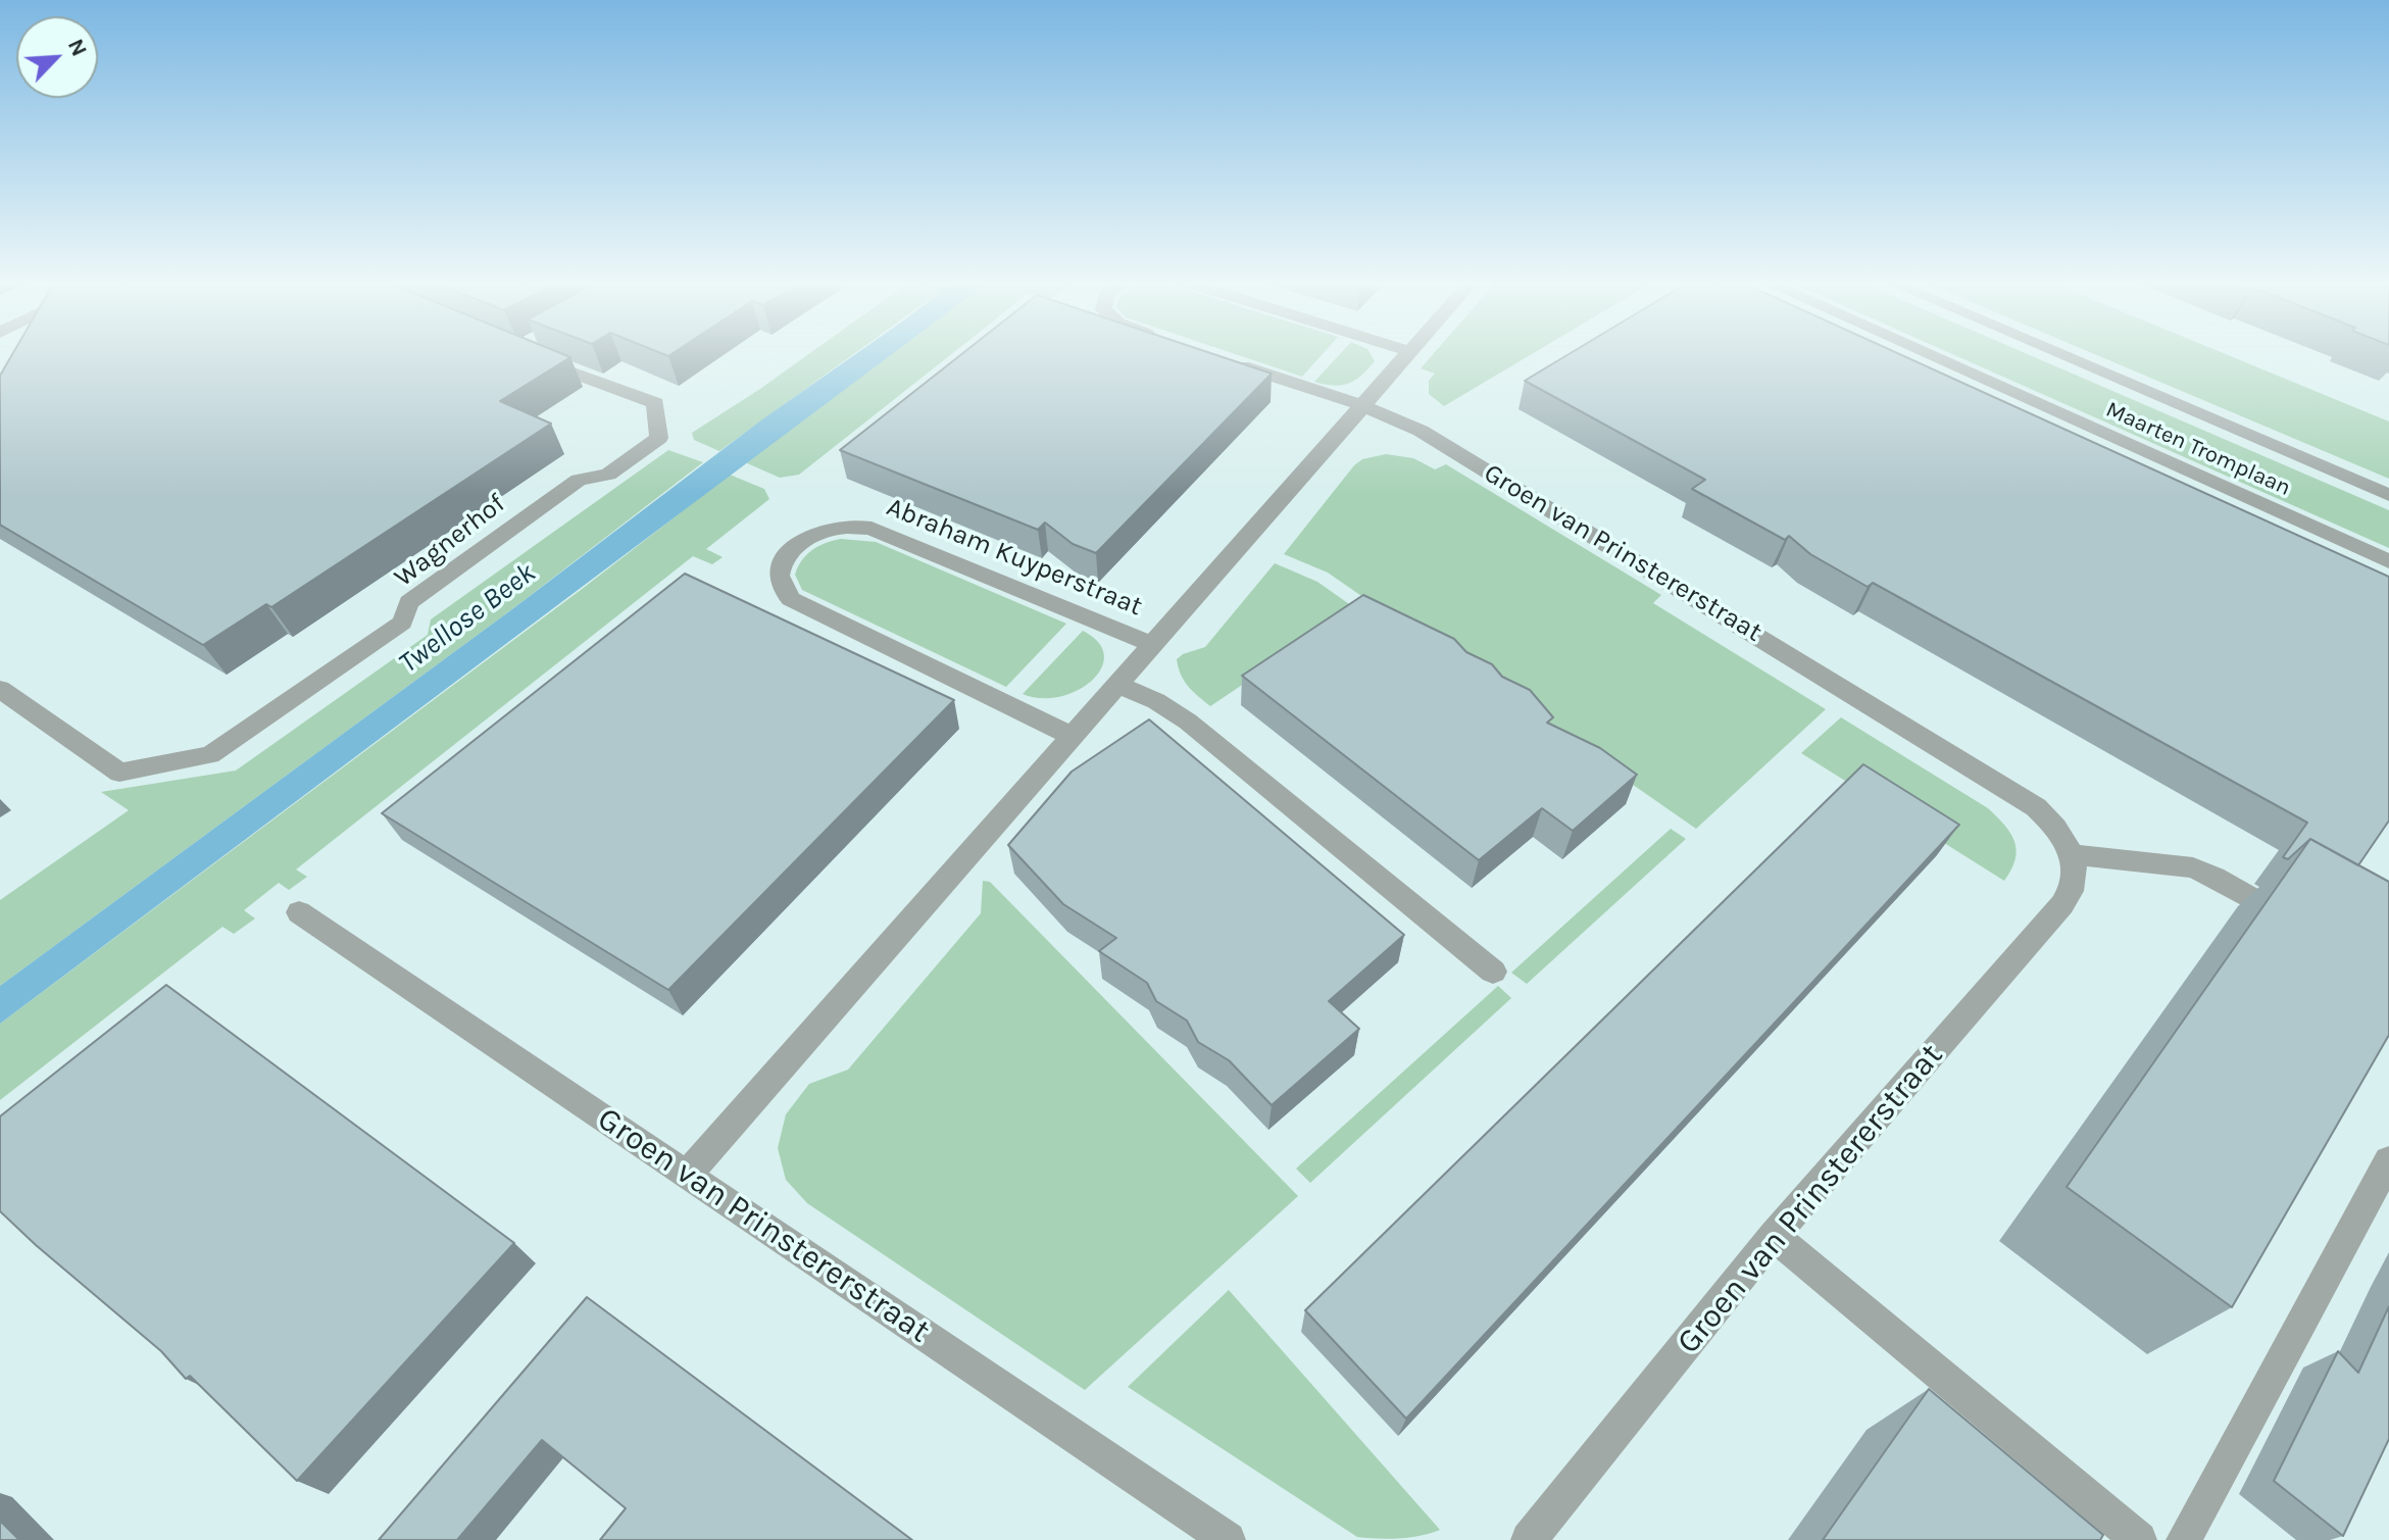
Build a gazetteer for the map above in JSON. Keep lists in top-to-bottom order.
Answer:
{
  "streets": {
    "street": [
      "Maarten Tromplaan",
      "Wagnerhof",
      "Groen van Prinstererstraat",
      "Abraham Kuyperstraat"
    ]
  },
  "crossings": [
    ["Groen van Prinstererstraat", "Abraham Kuyperstraat"]
  ],
  "water": ["Twellose Beek"],
  "north": "top right"
}
